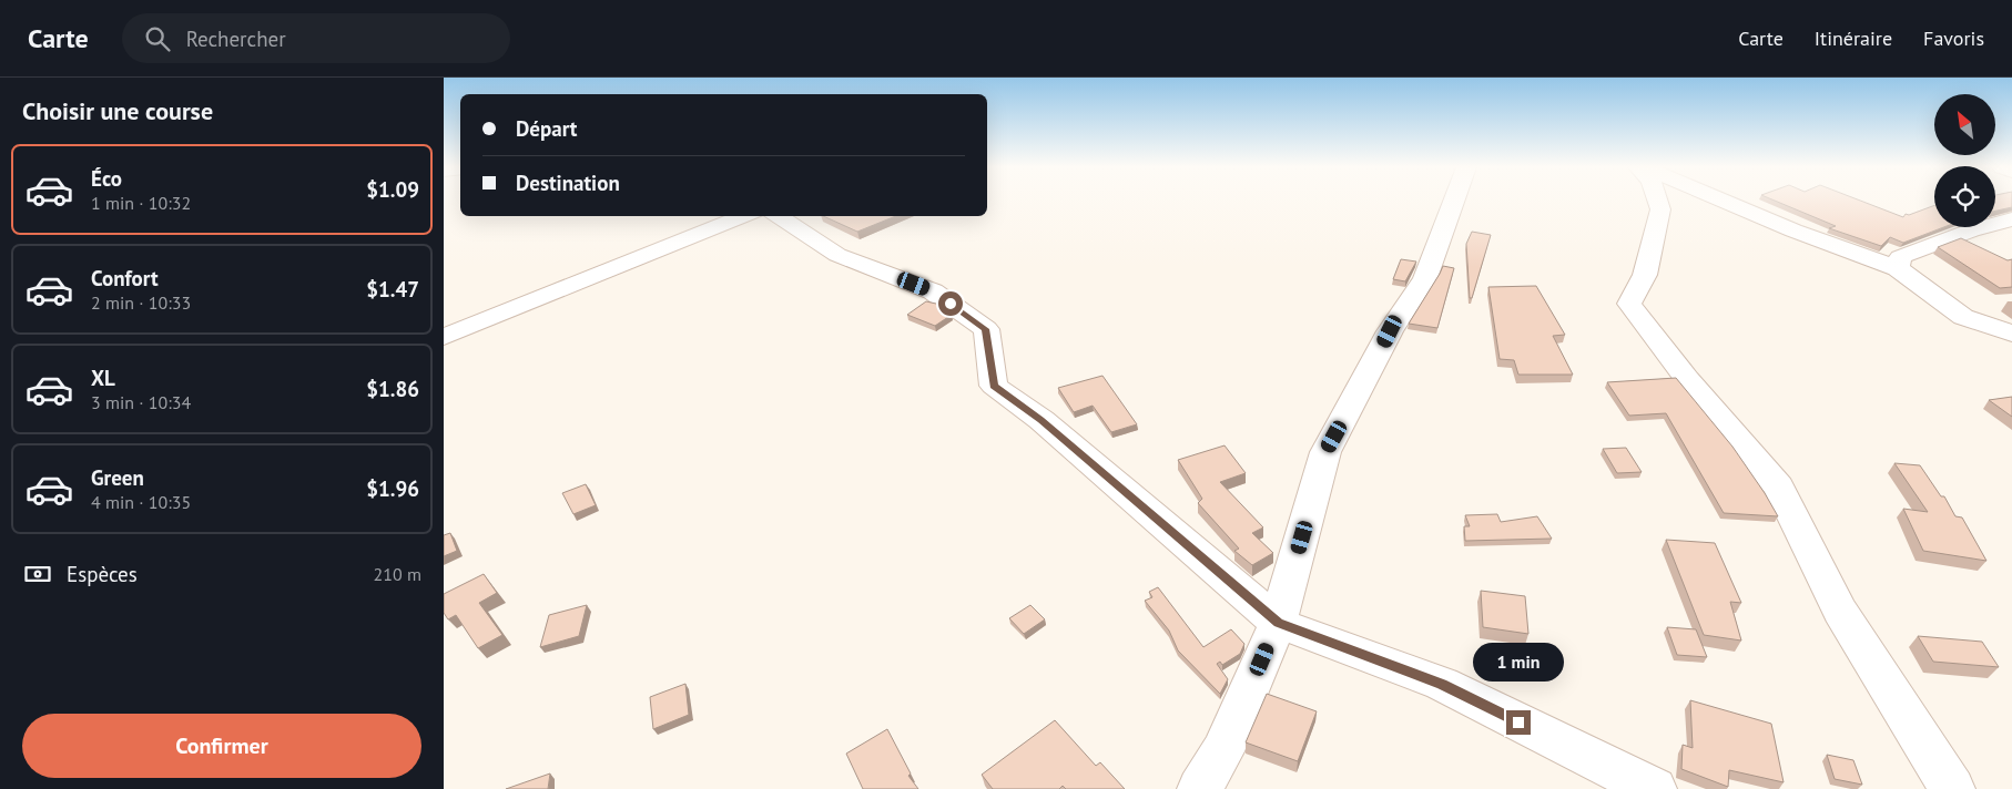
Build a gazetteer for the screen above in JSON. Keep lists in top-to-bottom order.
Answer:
{
  "north": "top left",
  "page": {
    "header": "Carte",
    "search": "Rechercher",
    "nav": ["Carte", "Itinéraire", "Favoris"],
    "heading": "Choisir une course",
    "banner": ["Départ", "Destination"],
    "list": [
      {
        "name": "Éco",
        "note": "1 min · 10:32",
        "value": "$1.09"
      },
      {
        "name": "Confort",
        "note": "2 min · 10:33",
        "value": "$1.47"
      },
      {
        "name": "XL",
        "note": "3 min · 10:34",
        "value": "$1.86"
      },
      {
        "name": "Green",
        "note": "4 min · 10:35",
        "value": "$1.96"
      }
    ],
    "pay": ["Espèces", "210 m"],
    "bubble": "1 min",
    "buttons": "Confirmer"
  }
}
